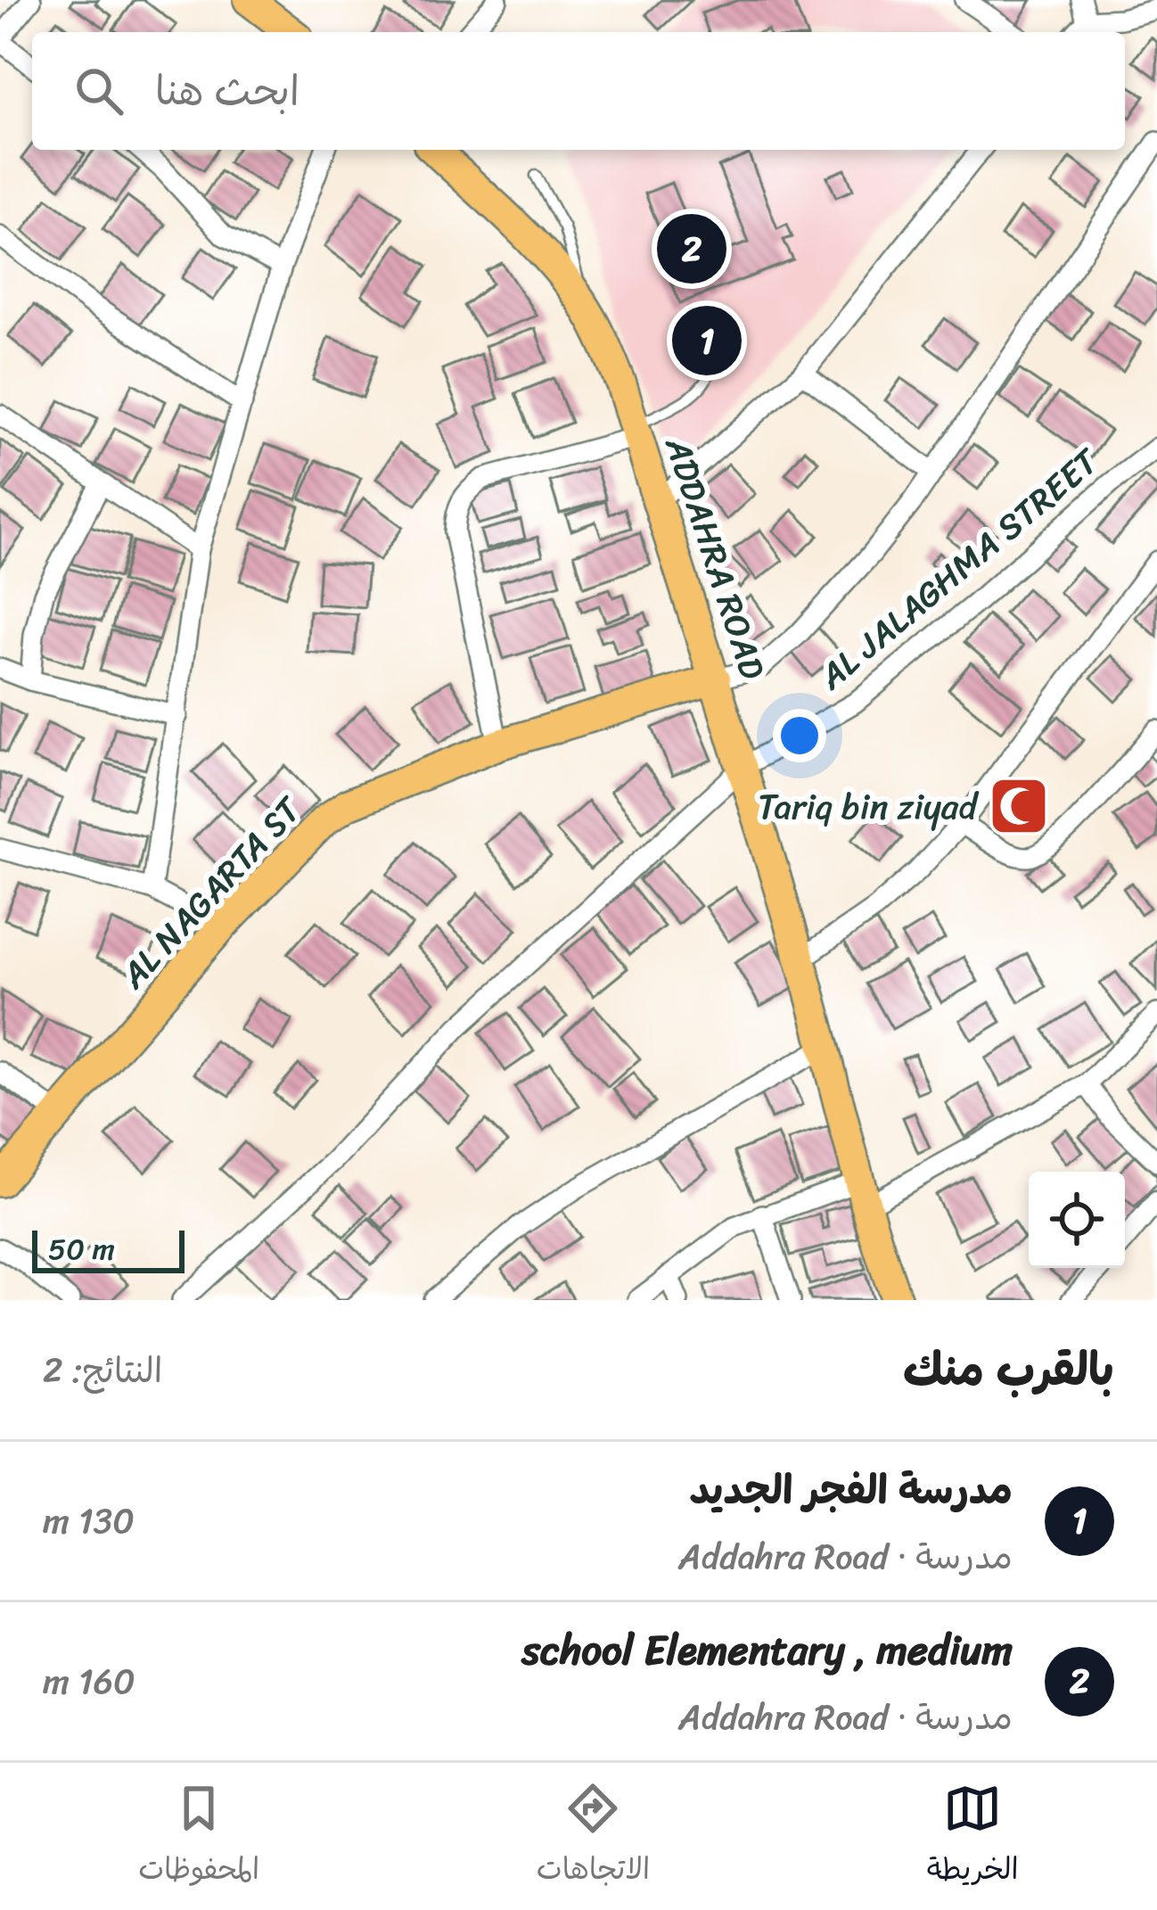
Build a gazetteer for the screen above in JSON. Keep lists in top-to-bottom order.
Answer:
{
  "streets": {
    "main road": ["ADDAHRA ROAD", "AL NAGARTA ST"],
    "street": ["AL JALAGHMA STREET"]
  },
  "crossings": [
    ["ADDAHRA ROAD", "AL JALAGHMA STREET"],
    ["ADDAHRA ROAD", "AL NAGARTA ST"]
  ],
  "places": {
    "mosque": ["Tariq bin ziyad"]
  },
  "scale_bar": "50 m",
  "page": {
    "search": "ابحث هنا",
    "pins": ["2", "1"],
    "scale": "50 m",
    "heading": ["بالقرب منك", "النتائج: 2"],
    "list": [
      {
        "mark": "1",
        "name": "مدرسة الفجر الجديد",
        "note": "مدرسة · Addahra Road",
        "value": "130 m"
      },
      {
        "mark": "2",
        "name": "school Elementary , medium",
        "note": "مدرسة · Addahra Road",
        "value": "160 m"
      }
    ],
    "nav": ["الخريطة", "الاتجاهات", "المحفوظات"]
  }
}
